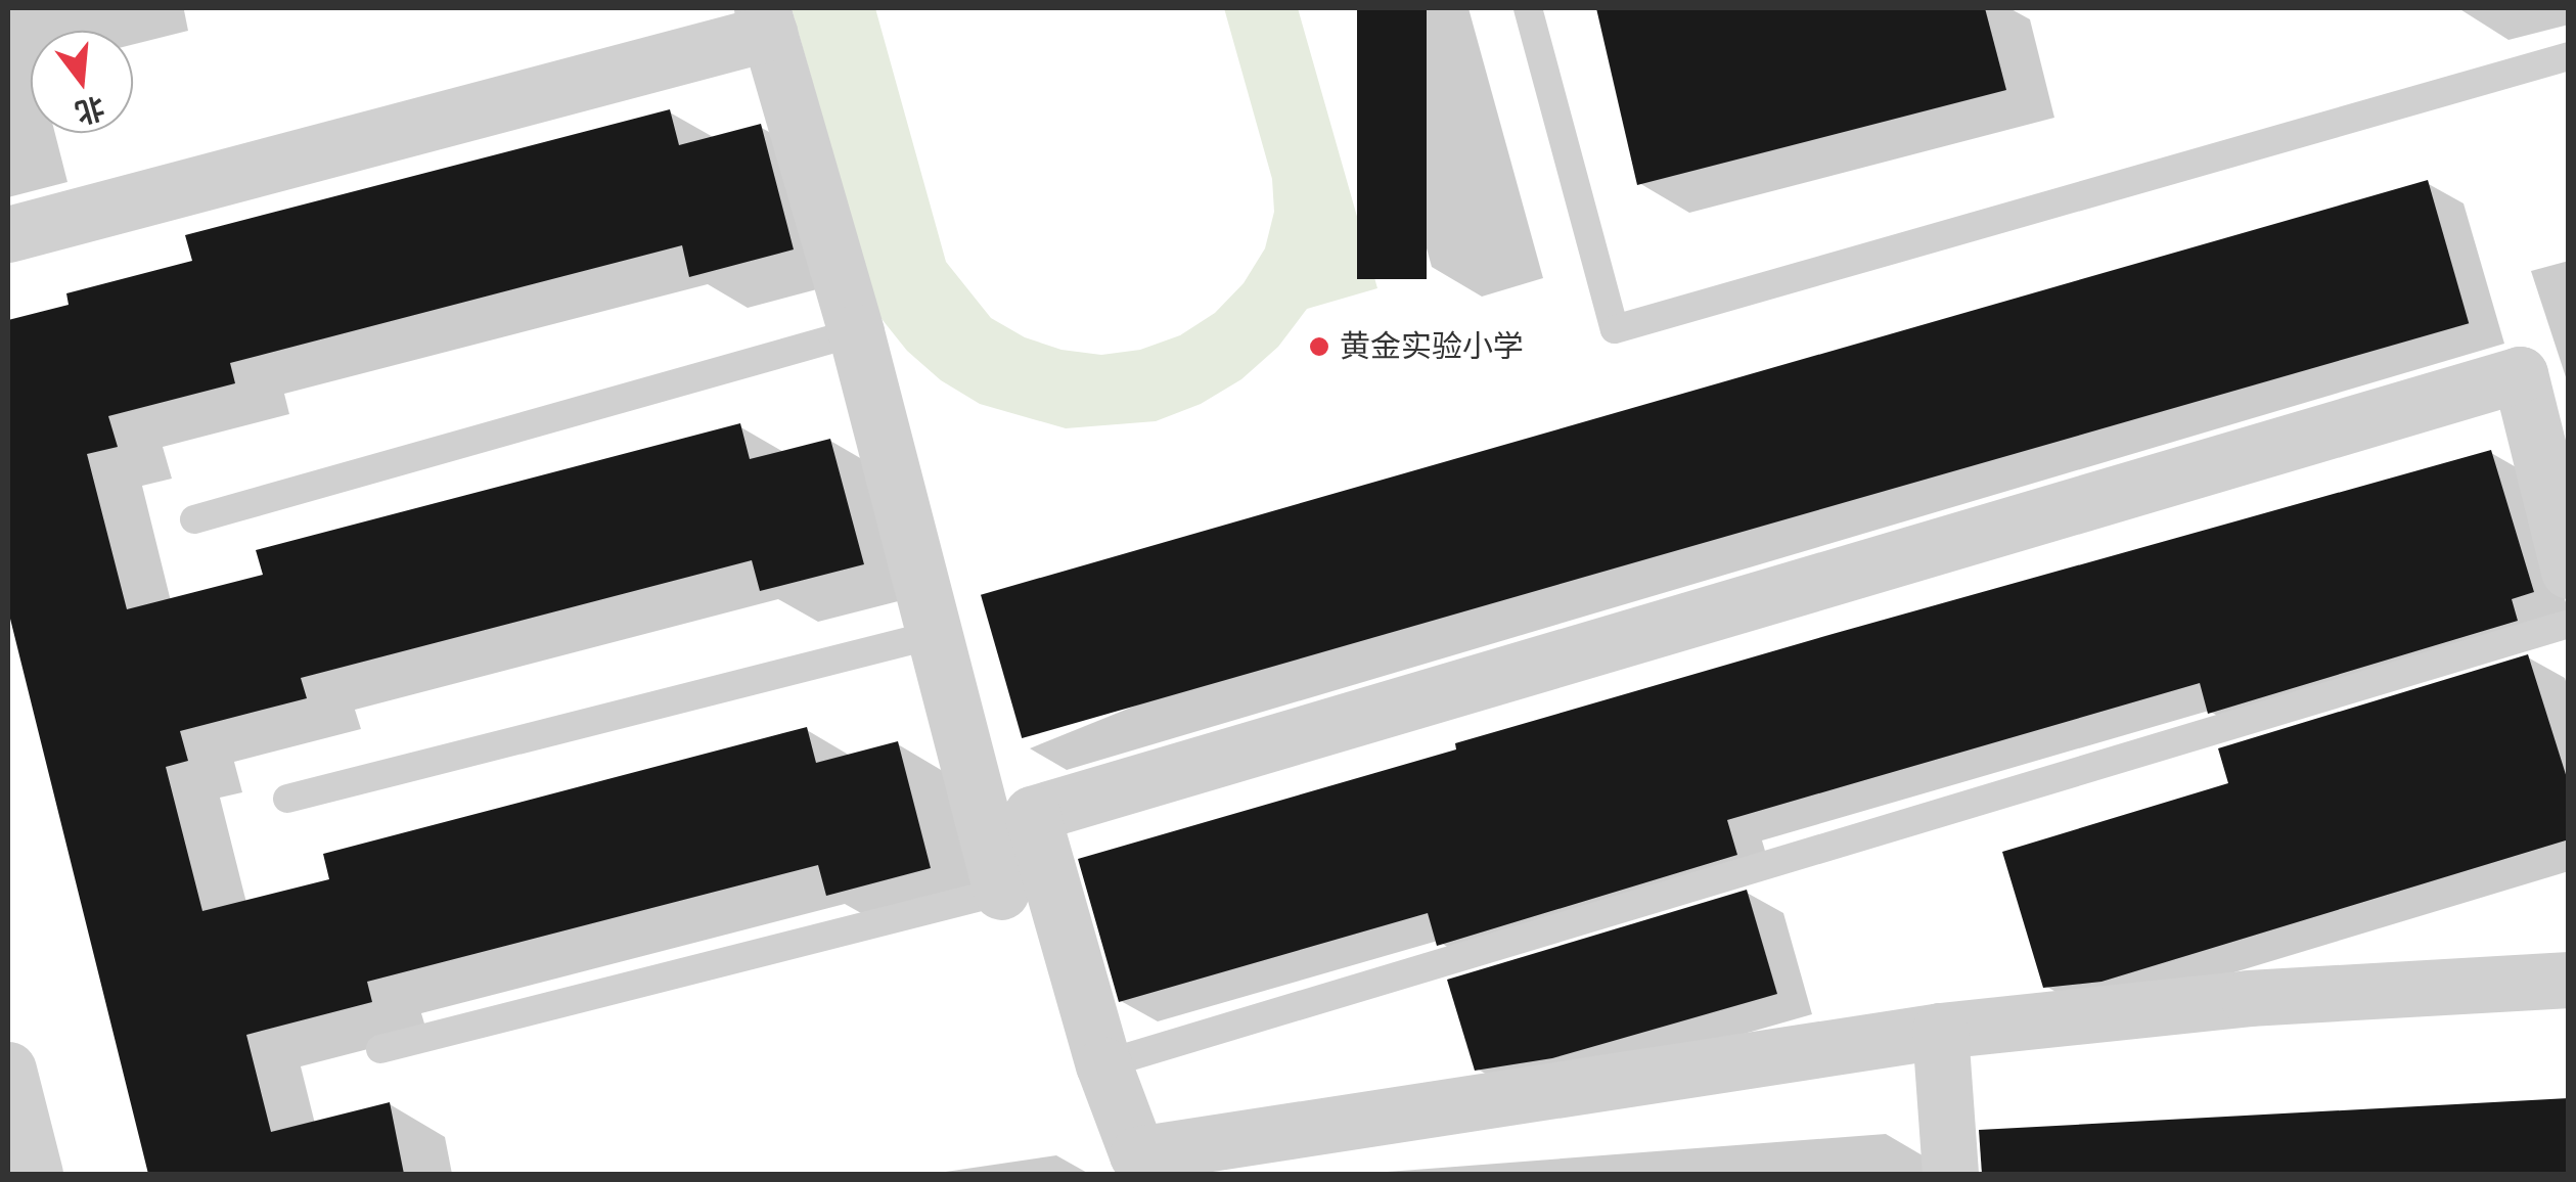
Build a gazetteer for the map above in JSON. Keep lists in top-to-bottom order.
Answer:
{
  "places": ["黄金实验小学"],
  "north": "bottom"
}
